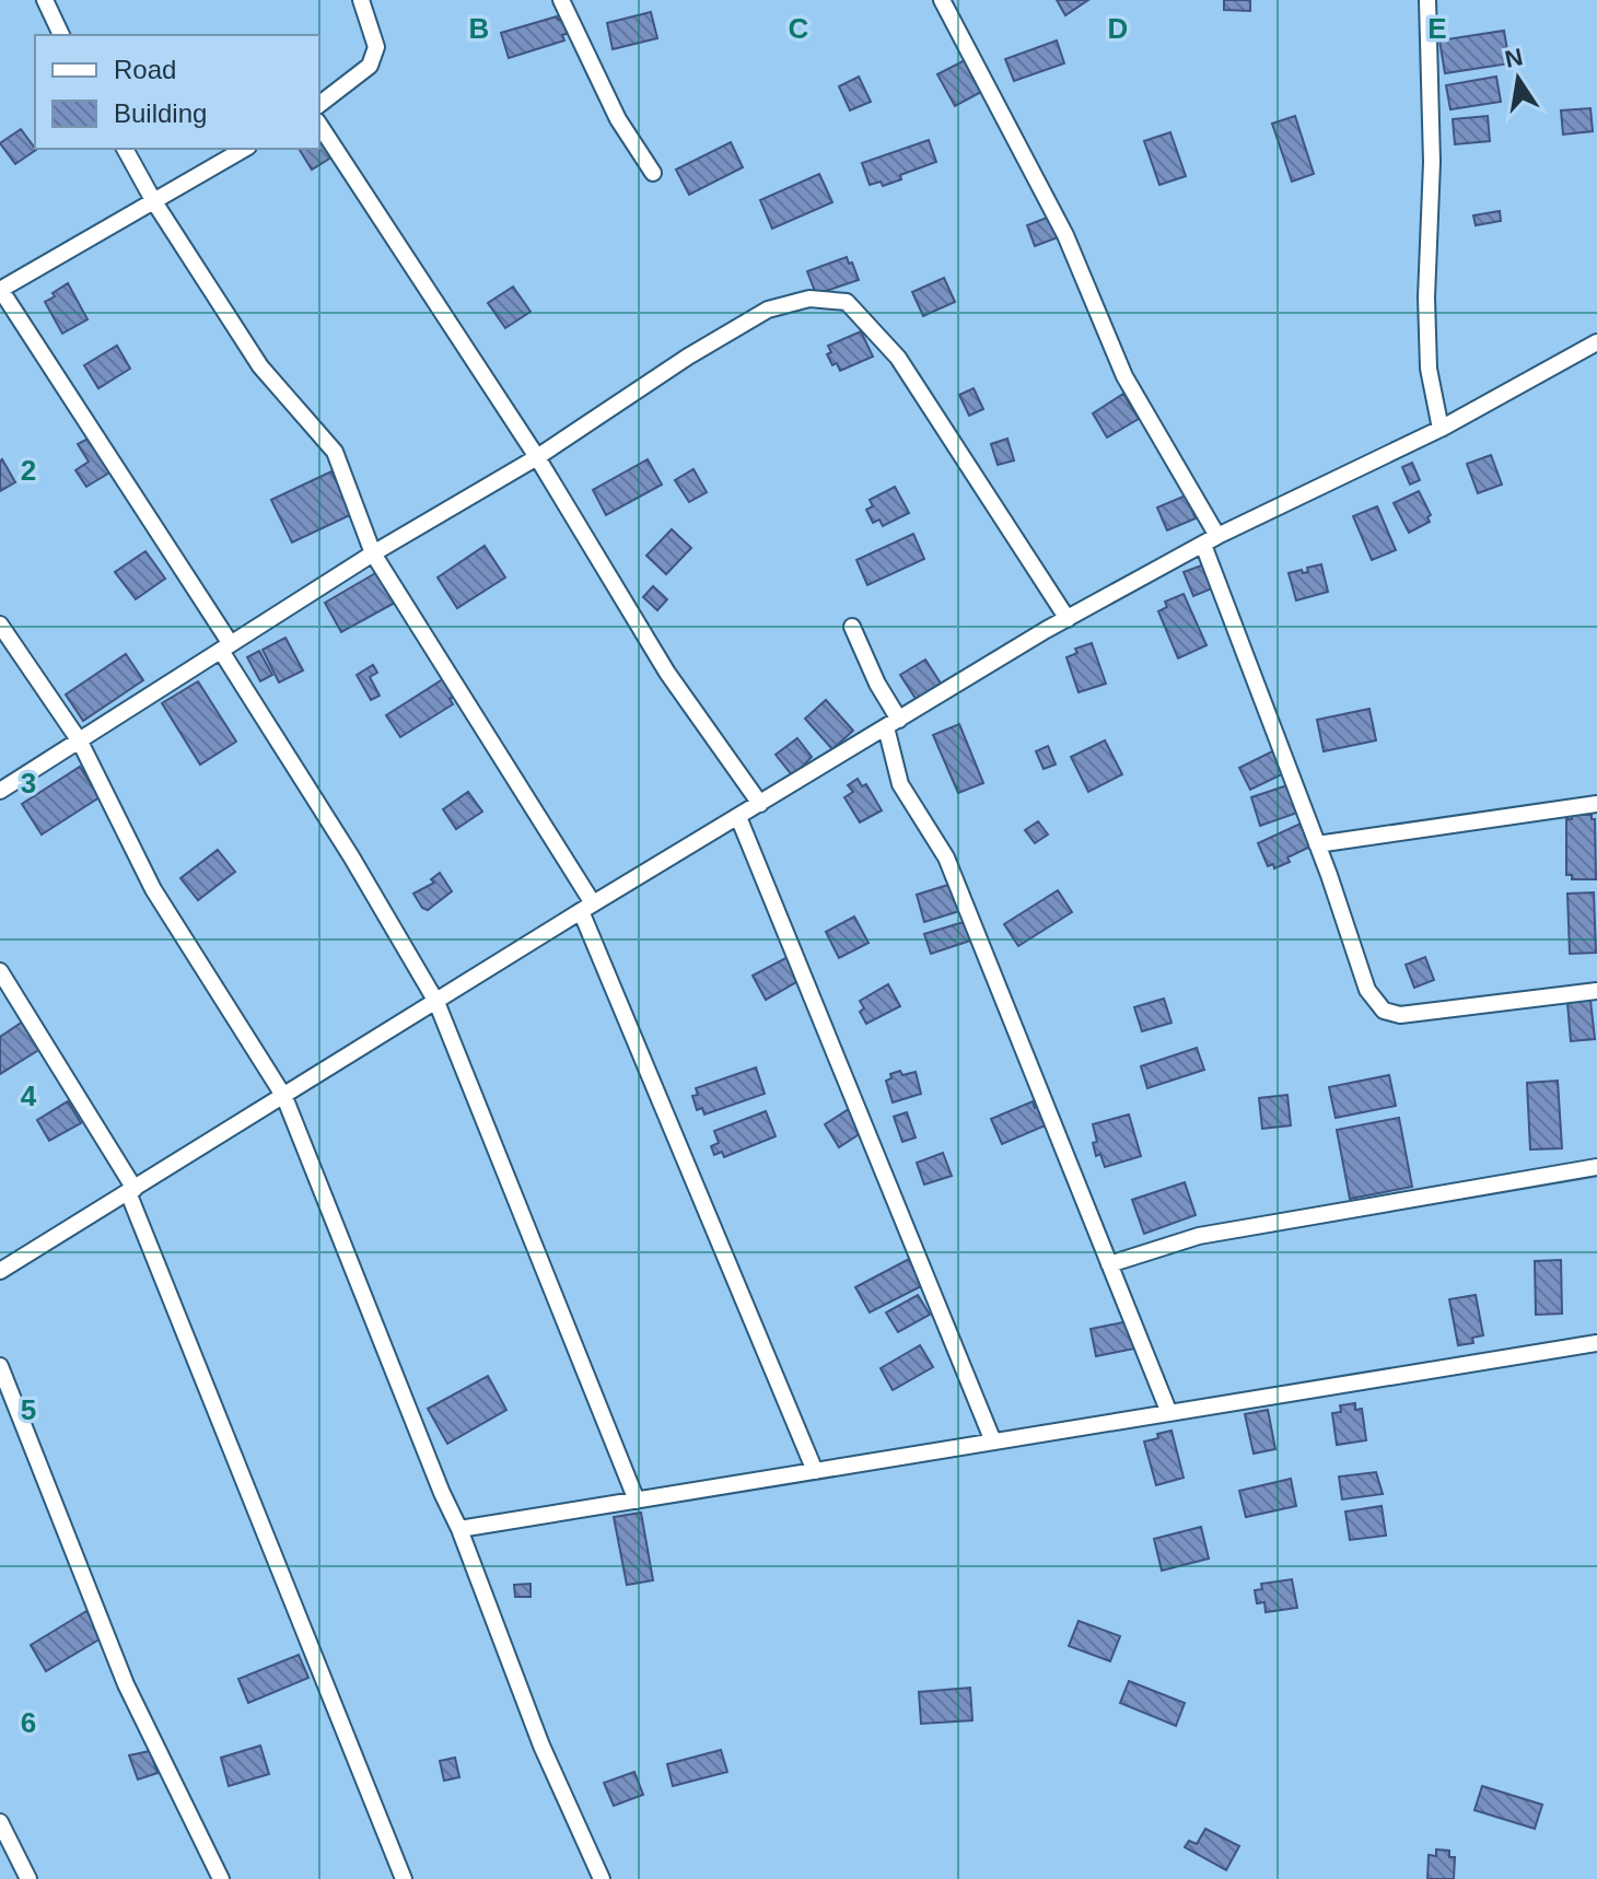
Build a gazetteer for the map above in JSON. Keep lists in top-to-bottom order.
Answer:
{
  "legend": ["Road", "Building"],
  "north": "top",
  "grid": {
    "columns": [
      "B",
      "C",
      "D",
      "E"
    ],
    "rows": [
      "2",
      "3",
      "4",
      "5",
      "6"
    ]
  }
}
